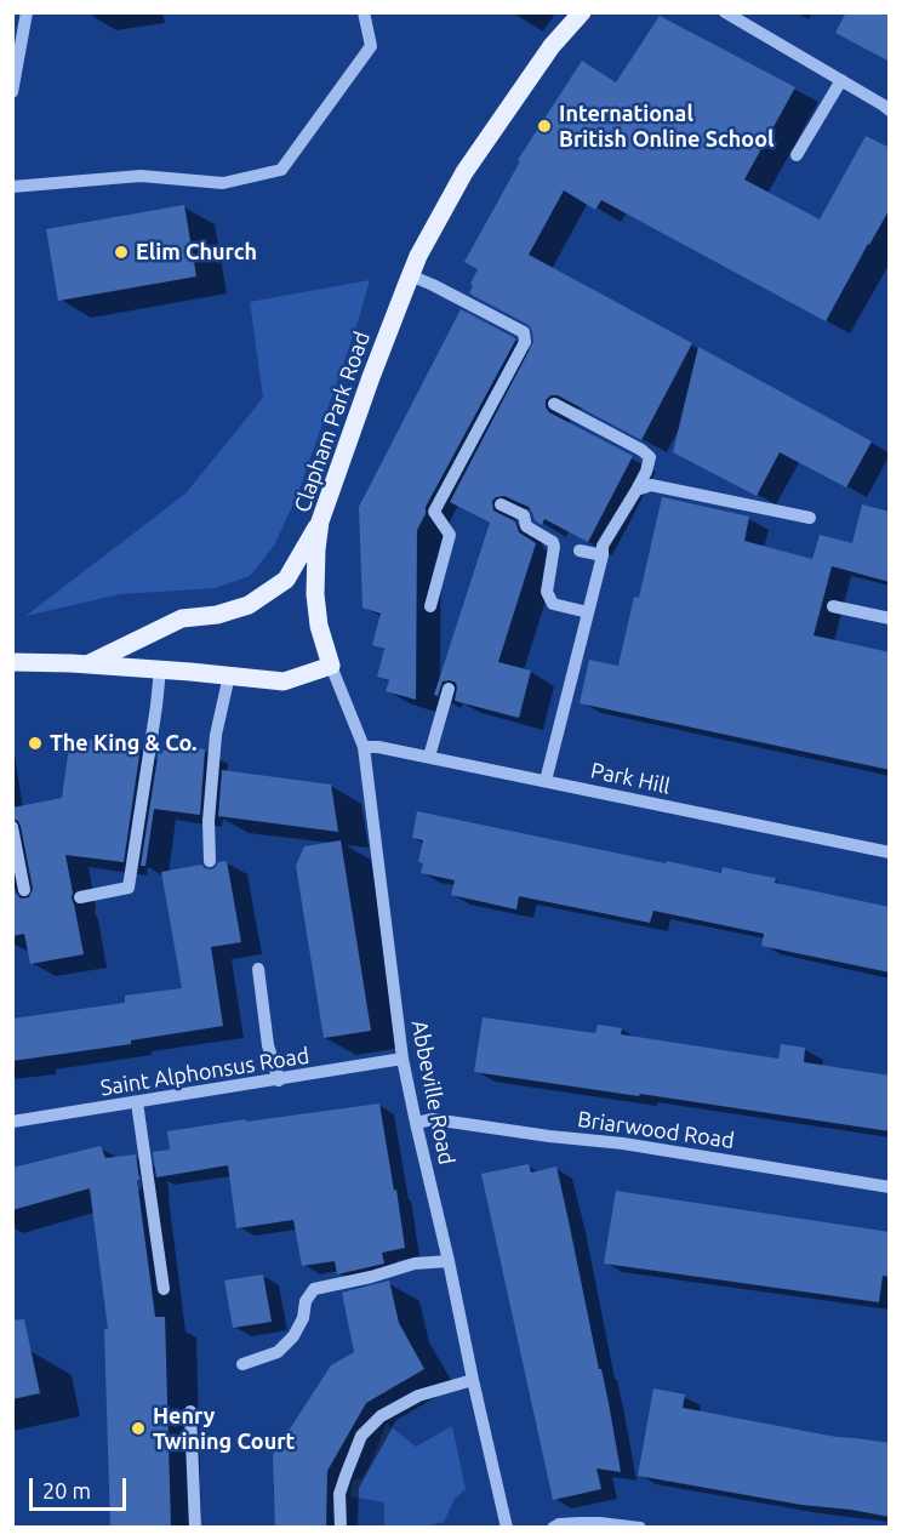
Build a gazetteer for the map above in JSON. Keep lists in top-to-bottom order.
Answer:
{
  "streets": {
    "main road": ["Clapham Park Road"],
    "street": [
      "Park Hill",
      "Saint Alphonsus Road",
      "Abbeville Road",
      "Briarwood Road"
    ]
  },
  "crossings": [
    ["Clapham Park Road", "Abbeville Road"],
    ["Park Hill", "Abbeville Road"],
    ["Saint Alphonsus Road", "Abbeville Road"],
    ["Abbeville Road", "Briarwood Road"]
  ],
  "places": [
    "International British Online School",
    "Elim Church",
    "The King & Co.",
    "Henry Twining Court"
  ],
  "scale_bar": "20 m"
}
